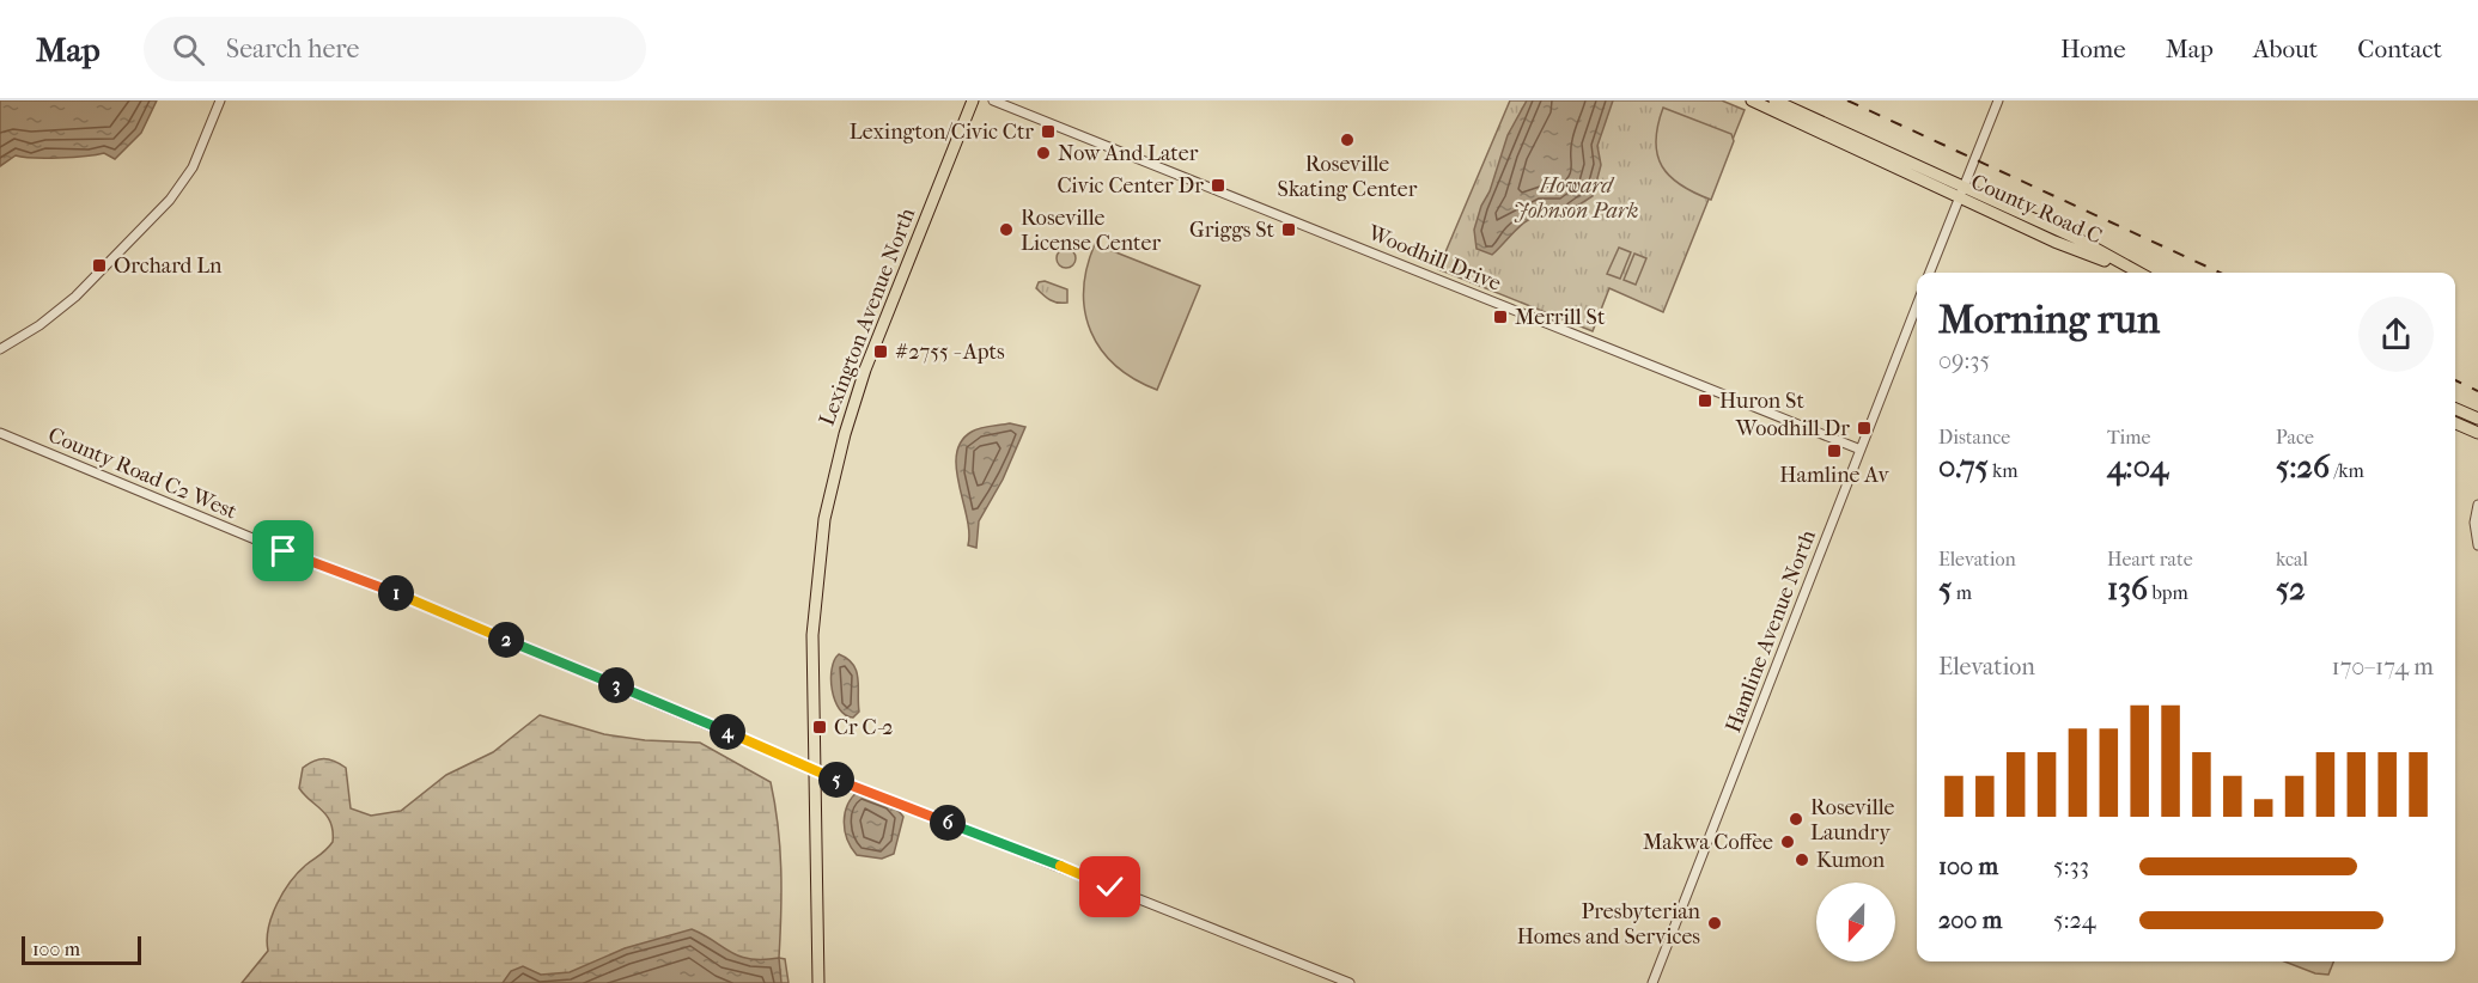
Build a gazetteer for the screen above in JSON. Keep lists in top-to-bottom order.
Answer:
{
  "streets": {
    "main road": ["County Road C", "Lexington Avenue North"],
    "street": ["Woodhill Drive", "County Road C2 West", "Hamline Avenue North"]
  },
  "crossings": [
    ["Woodhill Drive", "Hamline Avenue North"],
    ["Lexington Avenue North", "County Road C2 West"]
  ],
  "parks": ["Howard Johnson Park"],
  "places": {
    "transit": [
      "Lexington/Civic Ctr",
      "Civic Center Dr",
      "Griggs St",
      "Orchard Ln",
      "Merrill St",
      "#2755 - Apts",
      "Huron St",
      "Woodhill Dr",
      "Hamline Av",
      "Cr C-2"
    ],
    "other": [
      "Roseville Skating Center",
      "Now And Later",
      "Roseville License Center",
      "Roseville Laundry",
      "Makwa Coffee",
      "Kumon",
      "Presbyterian Homes and Services"
    ]
  },
  "scale_bar": "100 m",
  "north": "bottom",
  "page": {
    "header": "Map",
    "search": "Search here",
    "nav": [
      "Home",
      "Map",
      "About",
      "Contact"
    ],
    "heading": ["Morning run", "09:35"],
    "stats": [
      ["Distance", "0.75 km"],
      ["Time", "4:04"],
      ["Pace", "5:26 /km"],
      ["Elevation", "5 m"],
      ["Heart rate", "136 bpm"],
      ["kcal", "52"]
    ],
    "pins": [
      "1",
      "2",
      "3",
      "4",
      "5",
      "6"
    ],
    "chart": ["Elevation", "170–174 m"],
    "list": [
      {
        "name": "100 m",
        "note": "5:33"
      },
      {
        "name": "200 m",
        "note": "5:24"
      }
    ],
    "scale": "100 m"
  }
}
